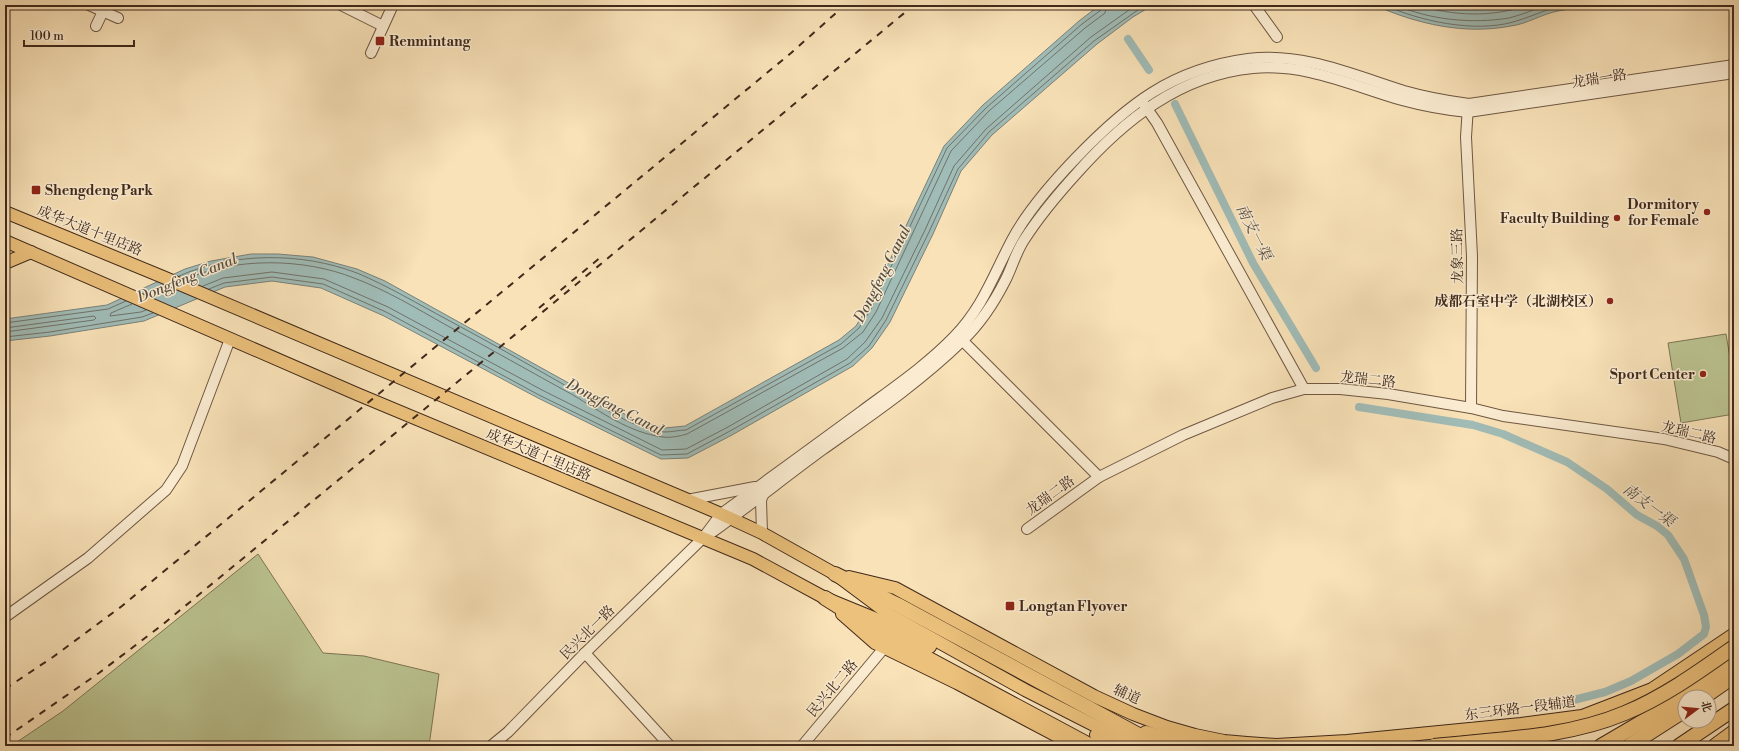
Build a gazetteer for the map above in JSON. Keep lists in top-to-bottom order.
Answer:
{
  "streets": {
    "main road": ["成华大道十里店路", "辅道", "东三环路一段辅道"],
    "street": [
      "龙瑞一路",
      "龙象三路",
      "龙瑞二路",
      "民兴北一路",
      "民兴北二路"
    ]
  },
  "crossings": [
    ["龙瑞一路", "龙象三路"],
    ["成华大道十里店路", "民兴北一路"],
    ["成华大道十里店路", "辅道"],
    ["龙象三路", "龙瑞二路"],
    ["辅道", "东三环路一段辅道"]
  ],
  "water": ["南支一渠", "Dongfeng Canal"],
  "places": {
    "transit": ["Renmintang", "Shengdeng Park", "Longtan Flyover"],
    "other": [
      "Dormitory for Female",
      "Faculty Building",
      "成都石室中学（北湖校区）",
      "Sport Center"
    ]
  },
  "scale_bar": "100 m",
  "north": "right"
}
